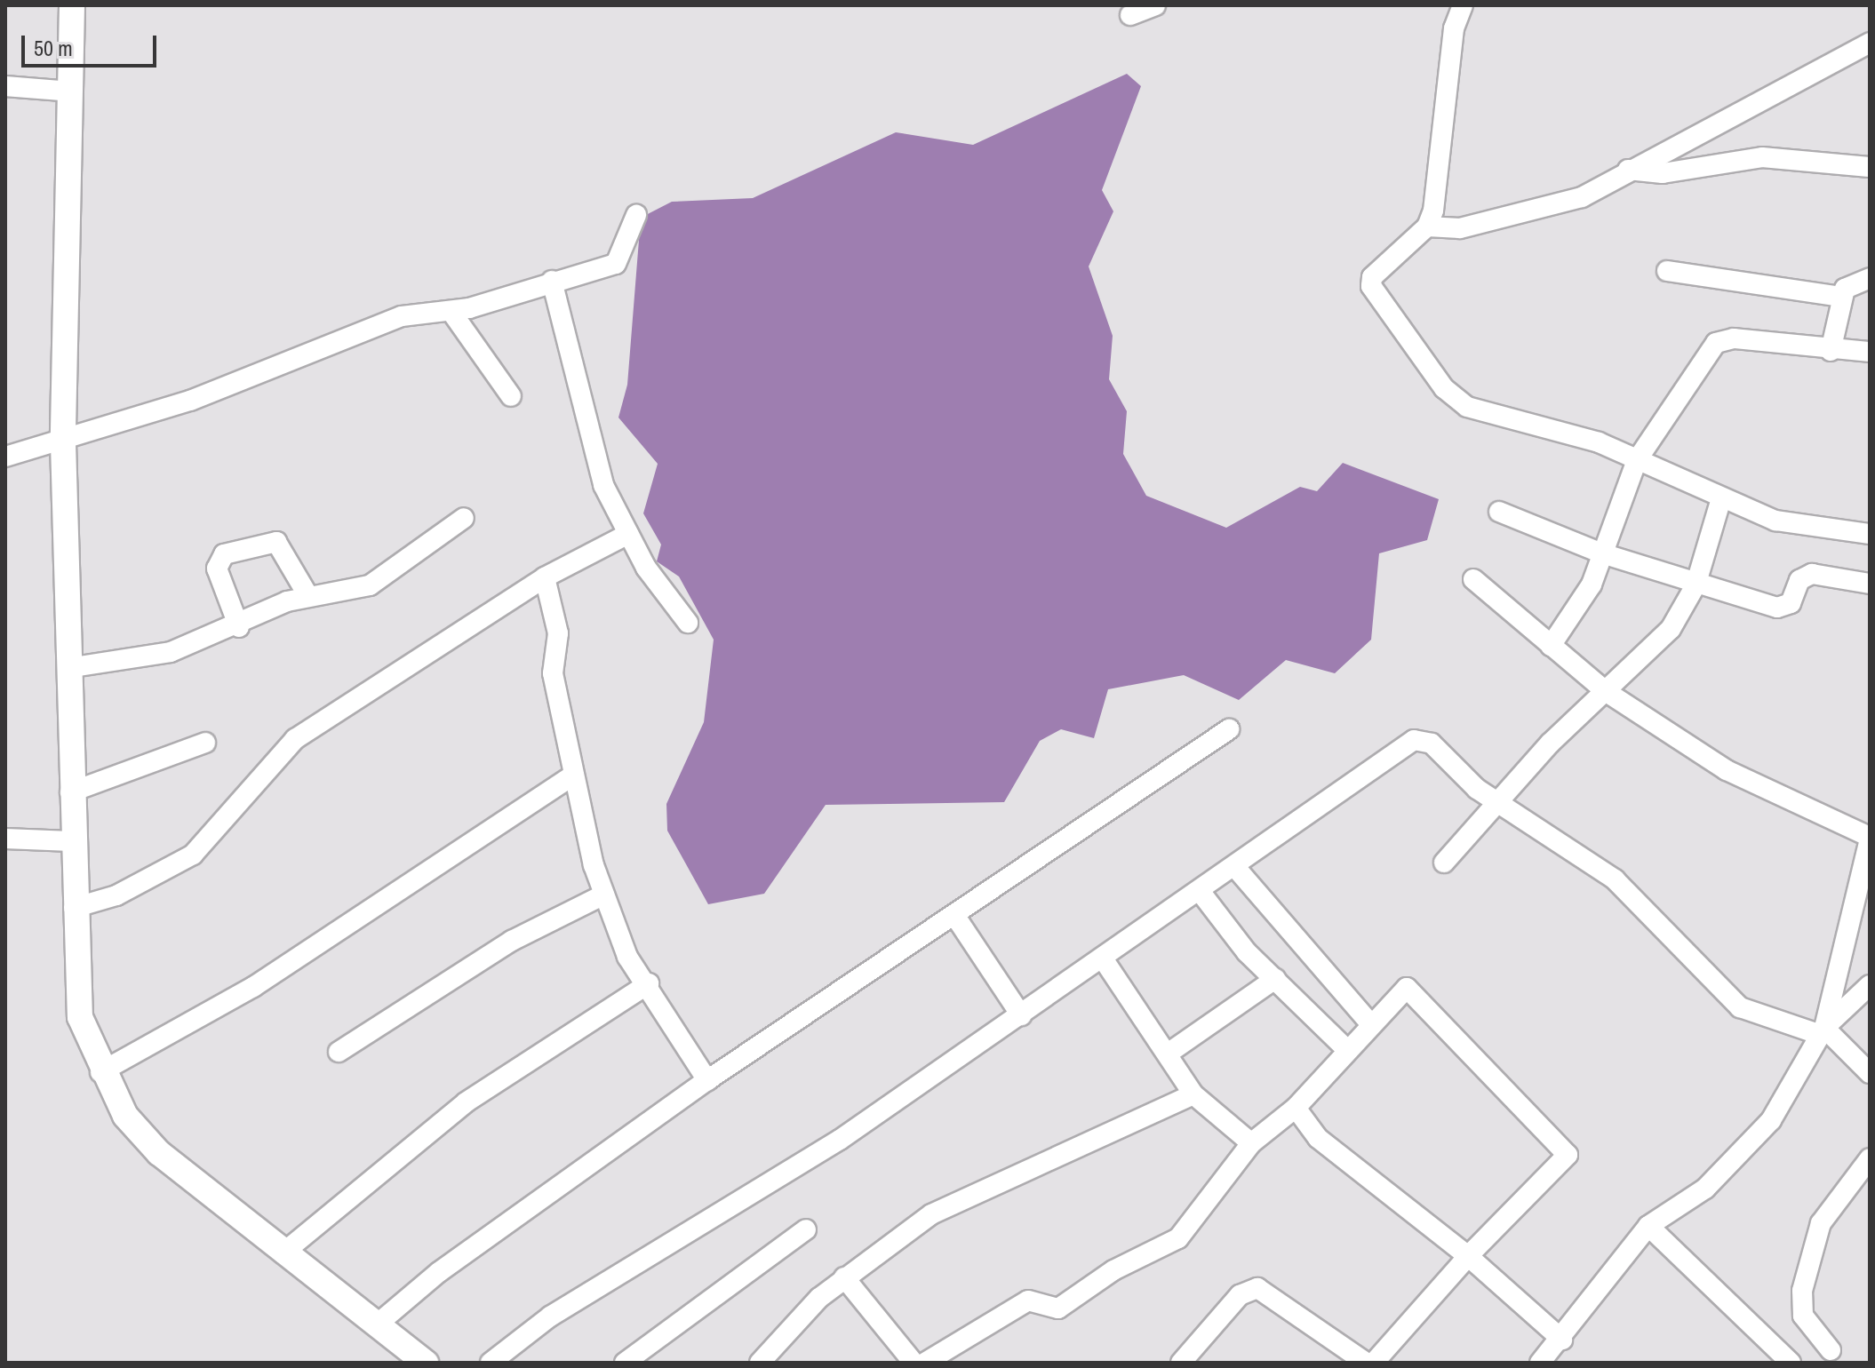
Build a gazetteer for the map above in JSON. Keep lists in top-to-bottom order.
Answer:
{
  "scale_bar": "50 m"
}
